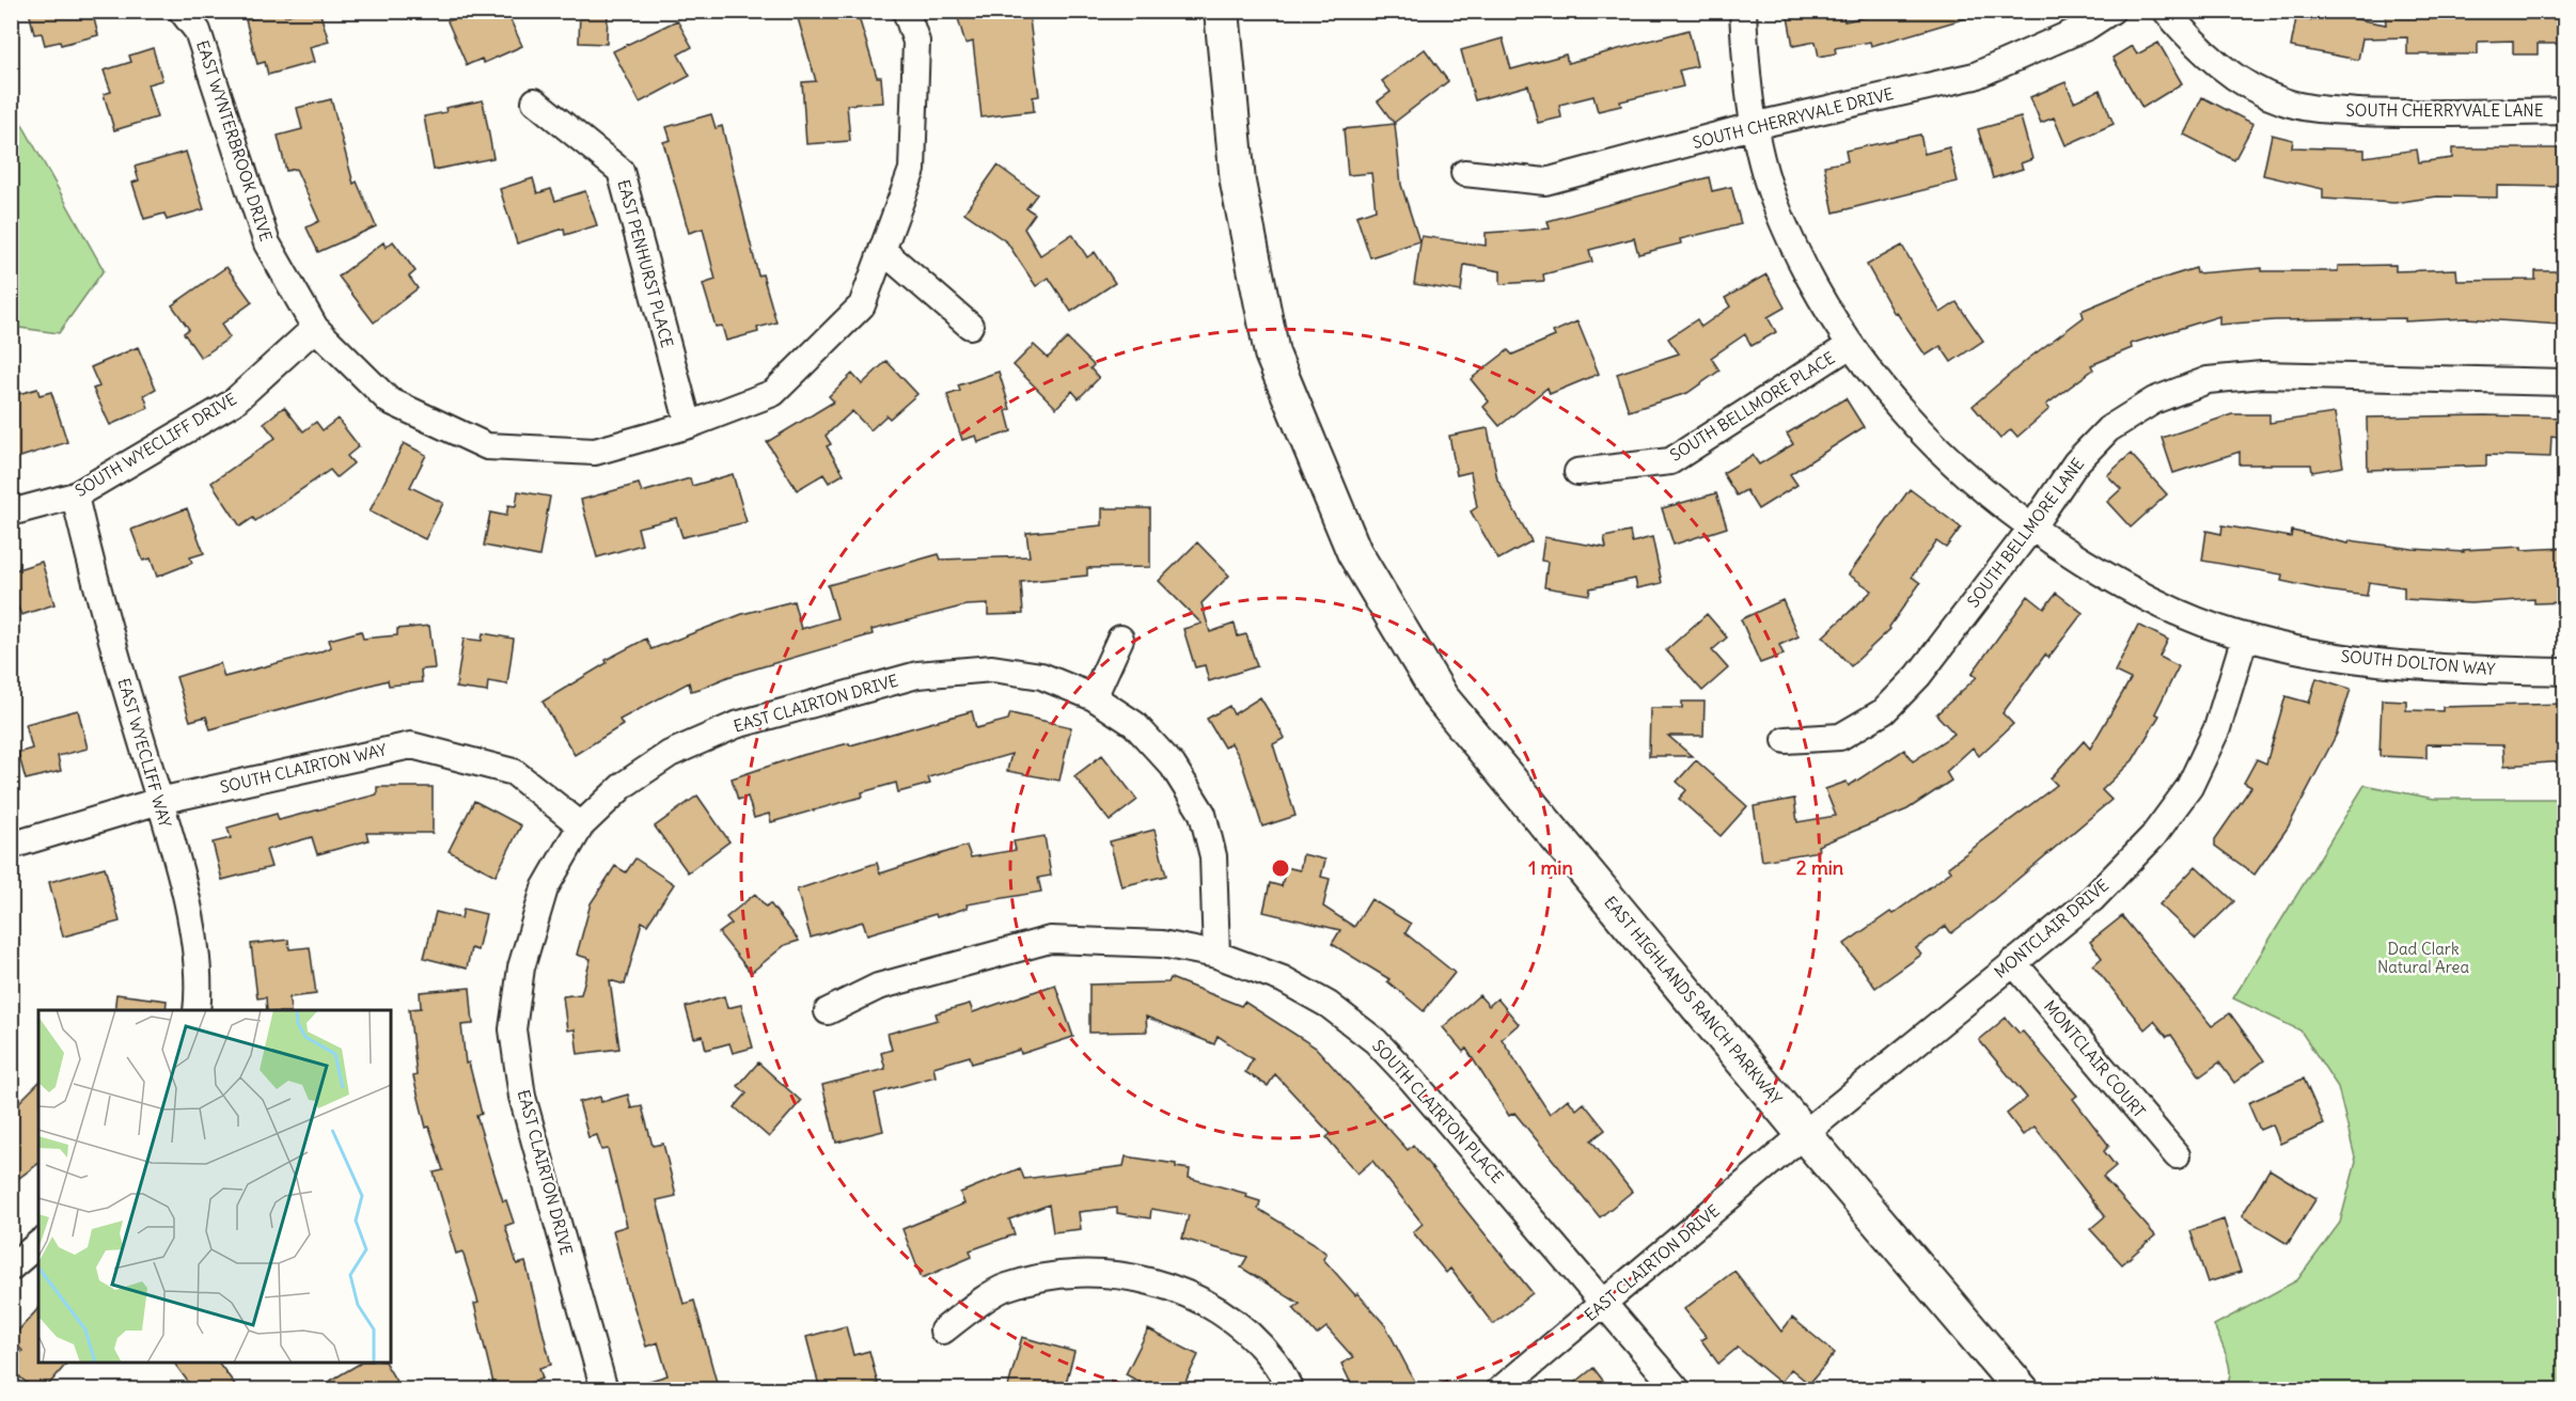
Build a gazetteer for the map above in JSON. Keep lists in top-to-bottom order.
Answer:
{
  "streets": {
    "main road": ["EAST HIGHLANDS RANCH PARKWAY"],
    "street": [
      "SOUTH CHERRYVALE LANE",
      "SOUTH CHERRYVALE DRIVE",
      "EAST WYNTERBROOK DRIVE",
      "EAST PENHURST PLACE",
      "SOUTH BELLMORE PLACE",
      "SOUTH WYECLIFF DRIVE",
      "SOUTH BELLMORE LANE",
      "SOUTH DOLTON WAY",
      "EAST CLAIRTON DRIVE",
      "EAST WYECLIFF WAY",
      "SOUTH CLAIRTON WAY",
      "MONTCLAIR DRIVE",
      "MONTCLAIR COURT",
      "SOUTH CLAIRTON PLACE"
    ]
  },
  "crossings": [
    ["SOUTH CHERRYVALE DRIVE", "SOUTH DOLTON WAY"],
    ["EAST WYNTERBROOK DRIVE", "EAST PENHURST PLACE"],
    ["EAST WYNTERBROOK DRIVE", "SOUTH WYECLIFF DRIVE"],
    ["SOUTH BELLMORE PLACE", "SOUTH DOLTON WAY"],
    ["SOUTH WYECLIFF DRIVE", "EAST WYECLIFF WAY"],
    ["SOUTH BELLMORE LANE", "SOUTH DOLTON WAY"],
    ["SOUTH DOLTON WAY", "MONTCLAIR DRIVE"],
    ["EAST CLAIRTON DRIVE", "SOUTH CLAIRTON WAY"],
    ["EAST CLAIRTON DRIVE", "MONTCLAIR DRIVE"],
    ["EAST CLAIRTON DRIVE", "EAST HIGHLANDS RANCH PARKWAY"],
    ["EAST CLAIRTON DRIVE", "SOUTH CLAIRTON PLACE"],
    ["EAST WYECLIFF WAY", "SOUTH CLAIRTON WAY"],
    ["MONTCLAIR DRIVE", "EAST HIGHLANDS RANCH PARKWAY"],
    ["MONTCLAIR DRIVE", "MONTCLAIR COURT"]
  ],
  "parks": ["Dad Clark Natural Area"],
  "rings": ["1 min", "2 min"]
}
